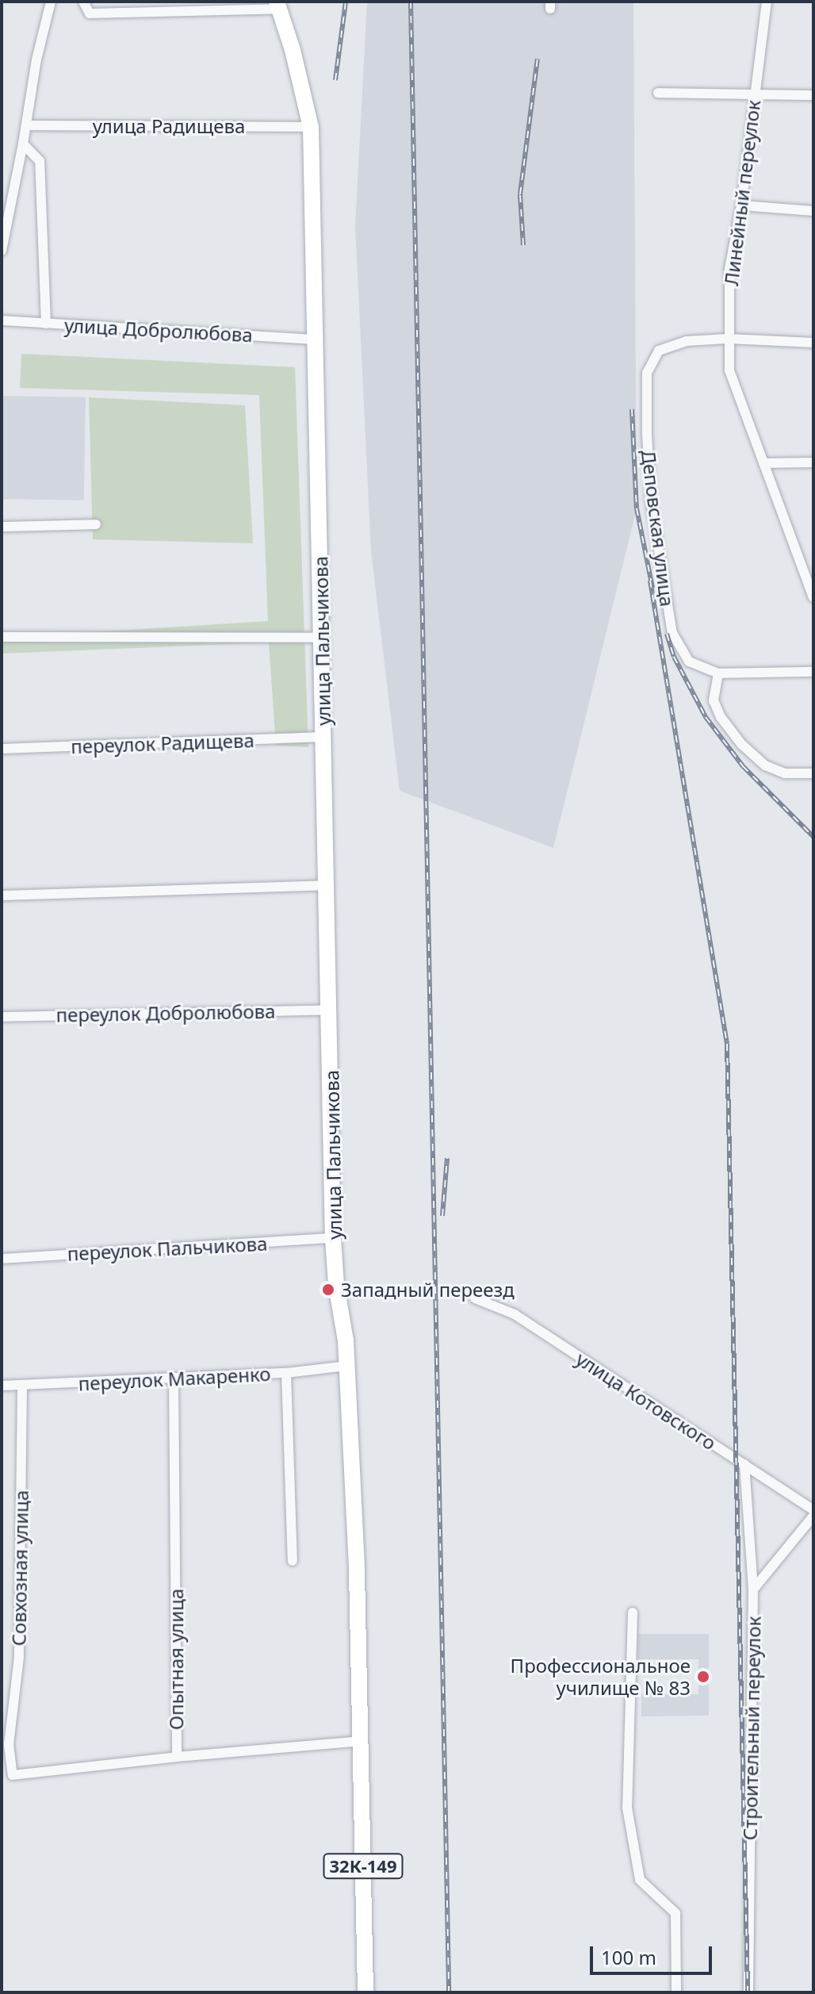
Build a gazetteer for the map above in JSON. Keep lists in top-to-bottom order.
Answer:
{
  "streets": {
    "main road": ["улица Пальчикова", "32К-149"],
    "street": [
      "улица Радищева",
      "Линейный переулок",
      "улица Добролюбова",
      "Деповская улица",
      "переулок Радищева",
      "переулок Добролюбова",
      "переулок Пальчикова",
      "переулок Макаренко",
      "улица Котовского",
      "Совхозная улица",
      "Опытная улица",
      "Строительный переулок"
    ]
  },
  "crossings": [
    ["улица Радищева", "улица Пальчикова"],
    ["Линейный переулок", "Деповская улица"],
    ["улица Добролюбова", "улица Пальчикова"],
    ["улица Пальчикова", "переулок Радищева"],
    ["улица Пальчикова", "переулок Добролюбова"],
    ["улица Пальчикова", "переулок Пальчикова"],
    ["улица Пальчикова", "переулок Макаренко"],
    ["улица Пальчикова", "Опытная улица"],
    ["улица Пальчикова", "32К-149"],
    ["переулок Макаренко", "Совхозная улица"],
    ["переулок Макаренко", "Опытная улица"],
    ["улица Котовского", "Строительный переулок"],
    ["Совхозная улица", "Опытная улица"],
    ["Опытная улица", "32К-149"]
  ],
  "places": ["Западный переезд", "Профессиональное училище № 83"],
  "scale_bar": "100 m"
}
